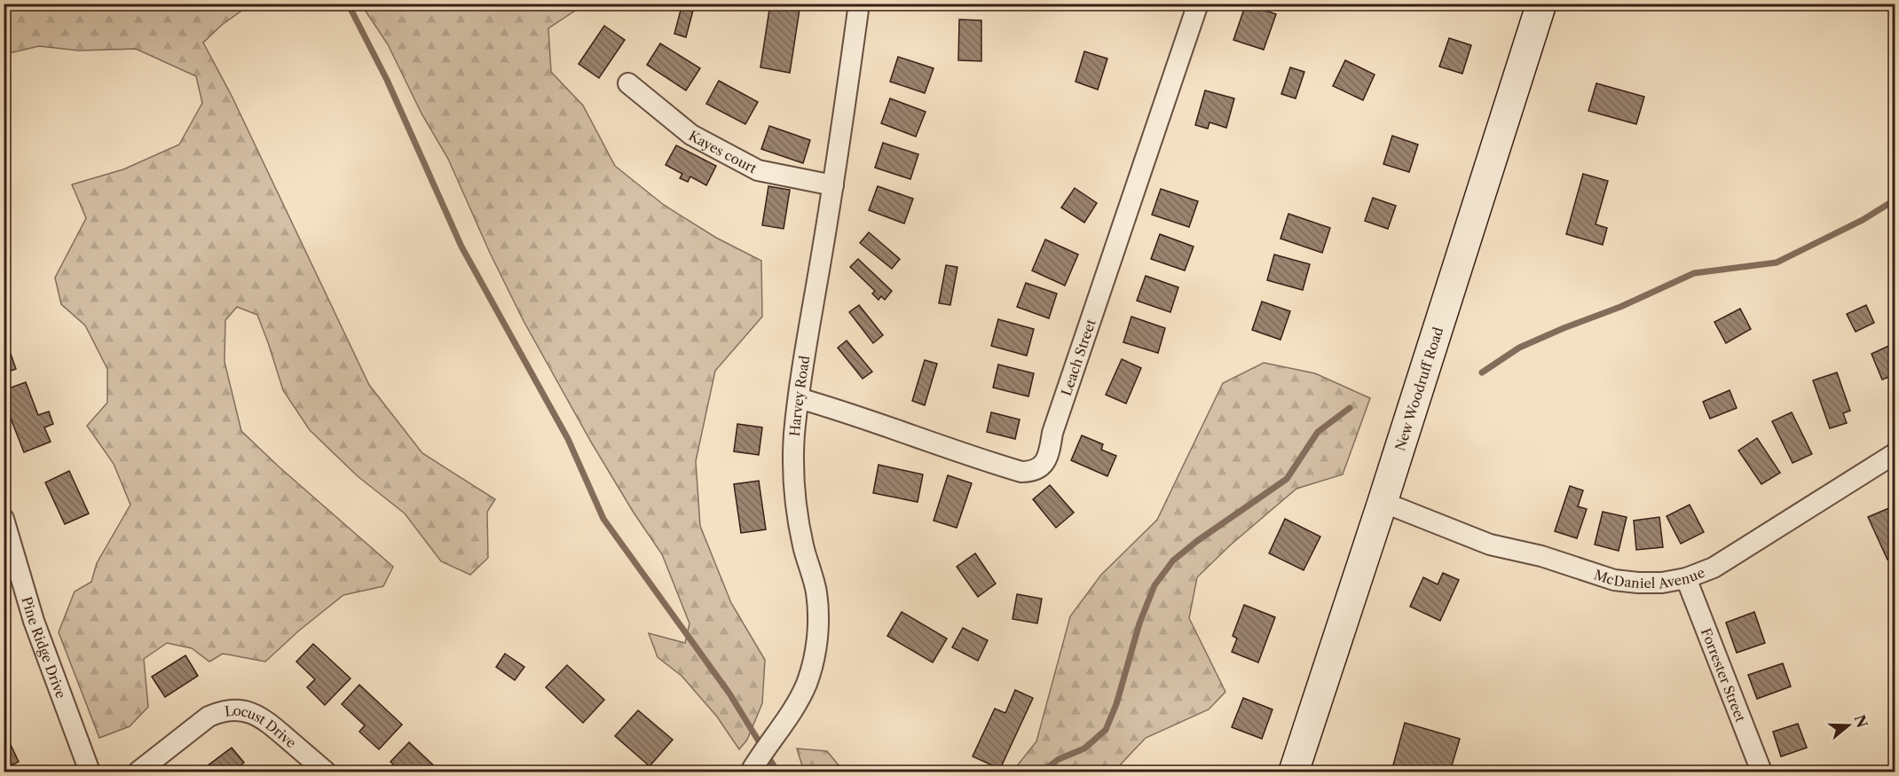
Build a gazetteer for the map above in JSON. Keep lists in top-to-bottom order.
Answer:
{
  "streets": {
    "main road": ["New Woodruff Road"],
    "street": [
      "Kayes court",
      "Leach Street",
      "Harvey Road",
      "McDaniel Avenue",
      "Pine Ridge Drive",
      "Forrester Street",
      "Locust Drive"
    ]
  },
  "crossings": [
    ["Kayes court", "Harvey Road"],
    ["Leach Street", "Harvey Road"],
    ["New Woodruff Road", "McDaniel Avenue"],
    ["McDaniel Avenue", "Forrester Street"]
  ],
  "north": "right"
}
